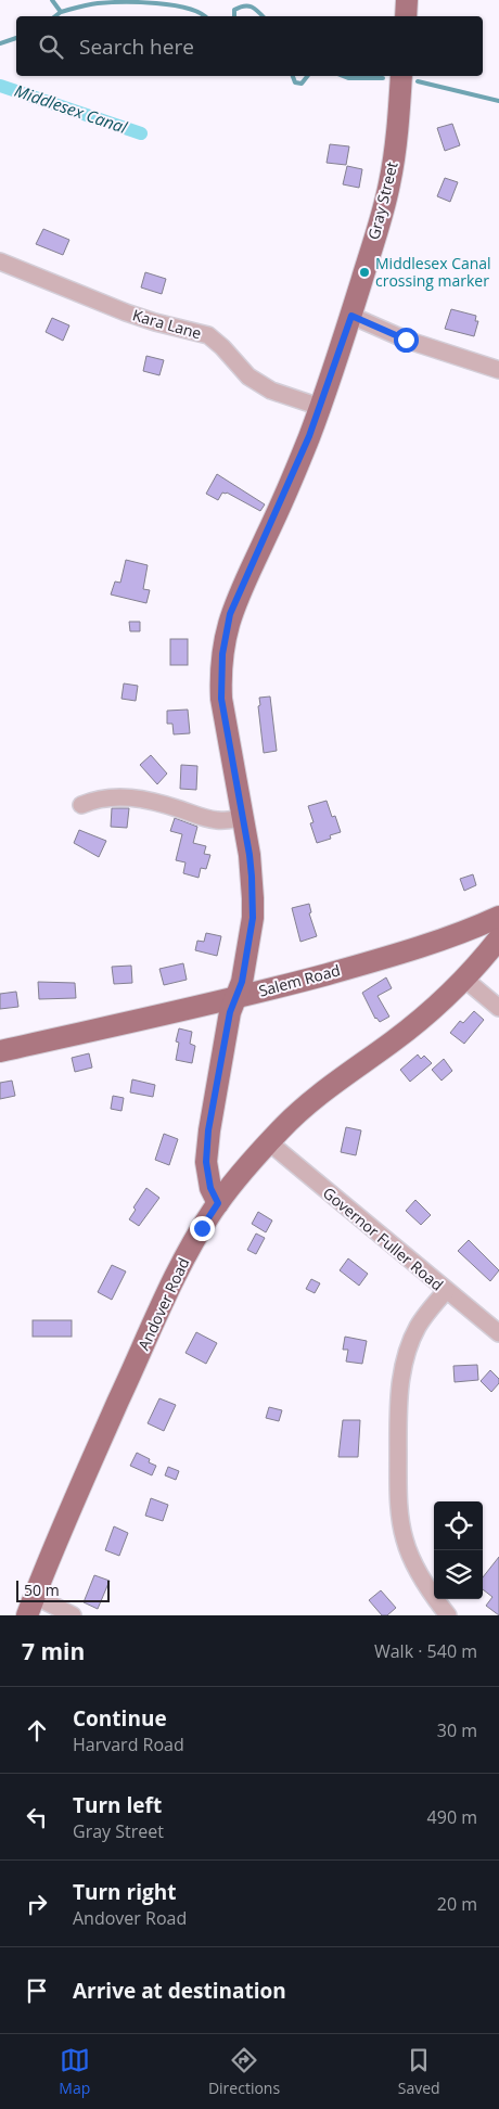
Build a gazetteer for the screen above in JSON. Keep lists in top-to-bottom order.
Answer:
{
  "streets": {
    "main road": ["Gray Street", "Salem Road", "Andover Road"],
    "street": ["Kara Lane", "Governor Fuller Road"]
  },
  "crossings": [
    ["Gray Street", "Kara Lane"],
    ["Gray Street", "Salem Road"],
    ["Gray Street", "Andover Road"],
    ["Governor Fuller Road", "Andover Road"]
  ],
  "water": ["Middlesex Canal"],
  "places": ["Middlesex Canal crossing marker"],
  "scale_bar": "50 m",
  "page": {
    "search": "Search here",
    "scale": "50 m",
    "heading": ["7 min", "Walk · 540 m"],
    "list": [
      ["Continue", "Harvard Road", "30 m"],
      ["Turn left", "Gray Street", "490 m"],
      ["Turn right", "Andover Road", "20 m"],
      "Arrive at destination"
    ],
    "nav": ["Map", "Directions", "Saved"]
  }
}
